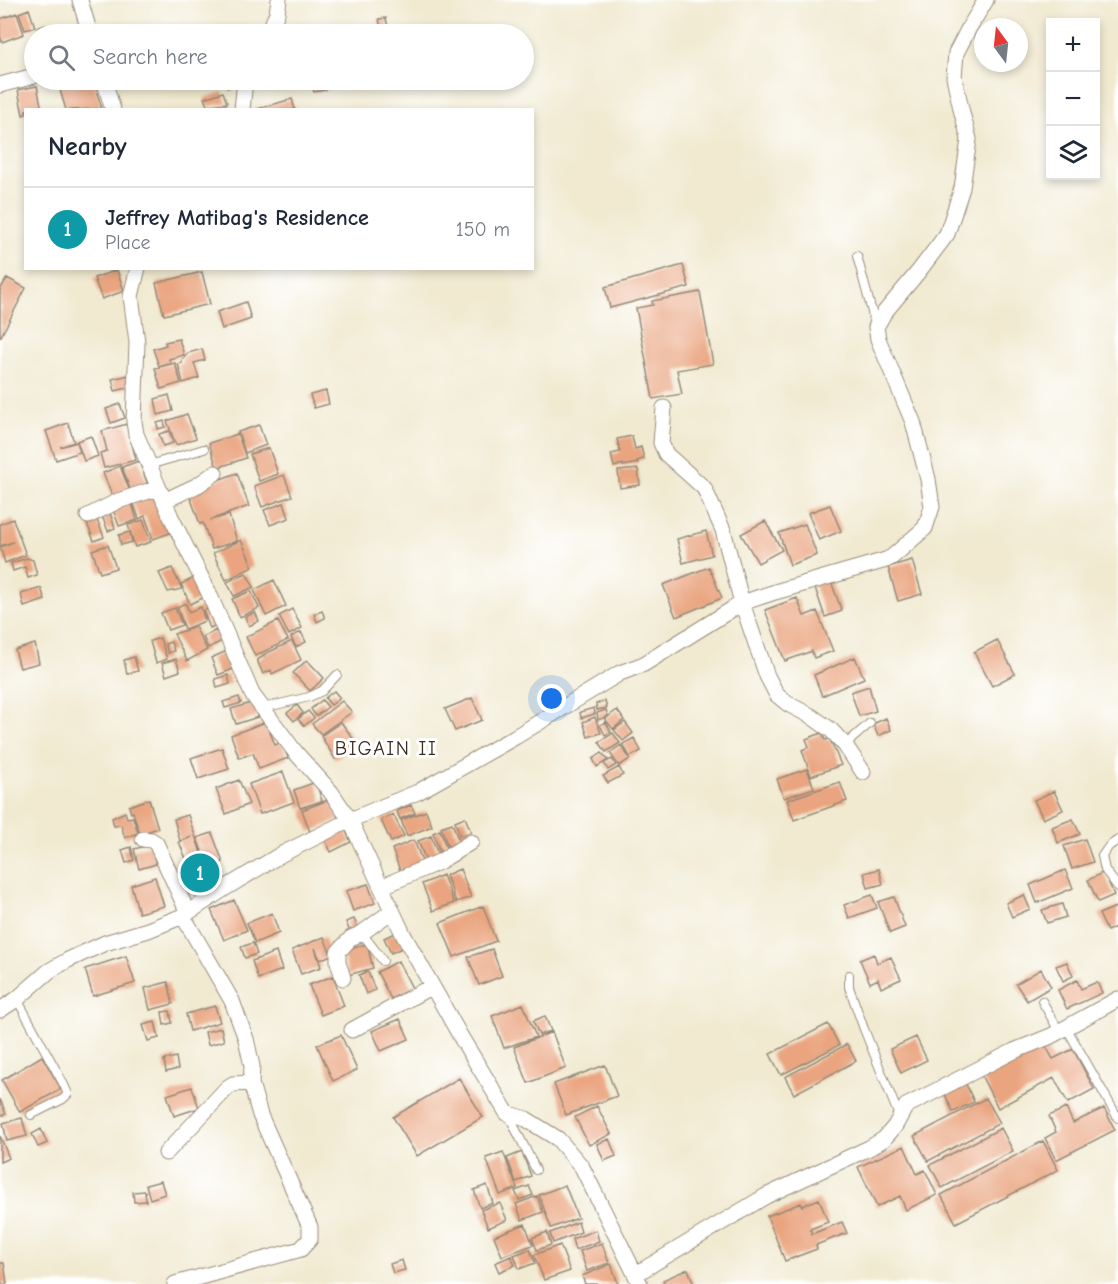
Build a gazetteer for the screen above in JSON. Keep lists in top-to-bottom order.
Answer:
{
  "districts": ["BIGAIN II"],
  "north": "top",
  "page": {
    "map_buttons": ["+", "−"],
    "search": "Search here",
    "heading": "Nearby",
    "list": [
      {
        "mark": "1",
        "name": "Jeffrey Matibag's Residence",
        "note": "Place",
        "value": "150 m"
      }
    ],
    "pins": "1"
  }
}
